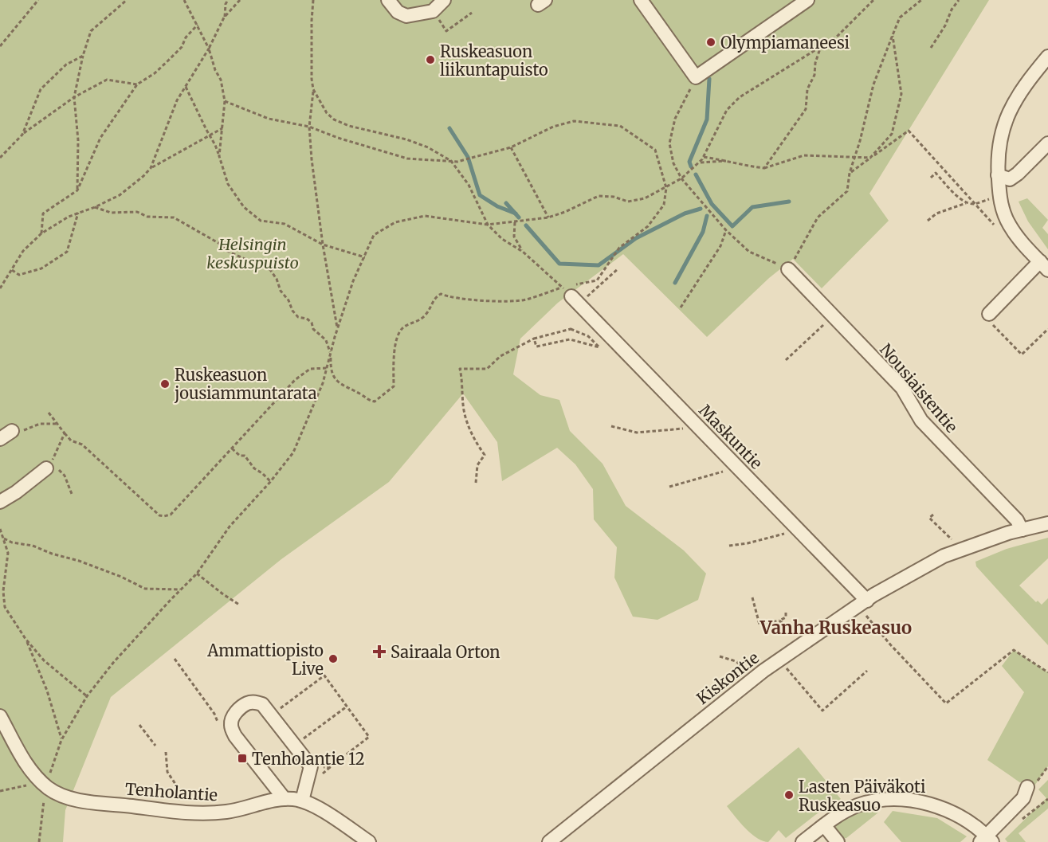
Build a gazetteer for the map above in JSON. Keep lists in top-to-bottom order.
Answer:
{
  "streets": {
    "street": [
      "Nousiaistentie",
      "Maskuntie",
      "Kiskontie",
      "Tenholantie"
    ]
  },
  "crossings": [
    ["Nousiaistentie", "Kiskontie"],
    ["Maskuntie", "Kiskontie"]
  ],
  "districts": ["Vanha Ruskeasuo"],
  "parks": ["Helsingin keskuspuisto"],
  "places": {
    "other": [
      "Olympiamaneesi",
      "Ruskeasuon liikuntapuisto",
      "Ruskeasuon jousiammuntarata",
      "Ammattiopisto Live",
      "Lasten Päiväkoti Ruskeasuo"
    ],
    "health": ["Sairaala Orton"],
    "transit": ["Tenholantie 12"]
  }
}
